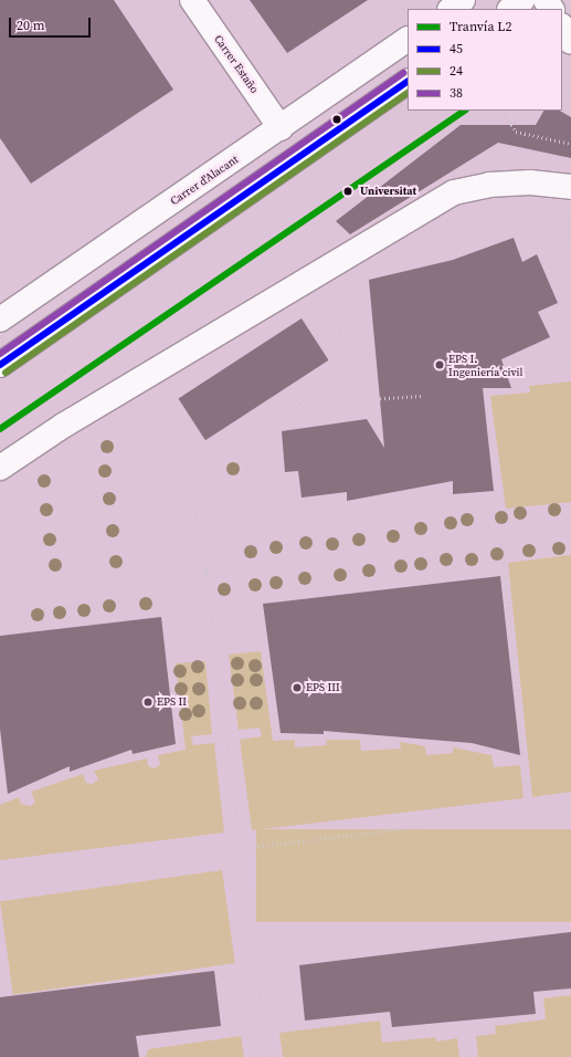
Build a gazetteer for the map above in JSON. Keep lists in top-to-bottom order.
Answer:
{
  "streets": {
    "main road": ["Carrer Estaño", "Carrer d'Alacant"]
  },
  "crossings": [
    ["Carrer Estaño", "Carrer d'Alacant"]
  ],
  "places": [
    "Universitat",
    "EPS I. Ingeniería civil",
    "EPS III",
    "EPS II"
  ],
  "lines": [
    "transit line 38",
    "transit line 45",
    "transit line 24",
    "tram line L2"
  ],
  "legend": [
    "Tranvía L2",
    "45",
    "24",
    "38"
  ],
  "scale_bar": "20 m"
}
